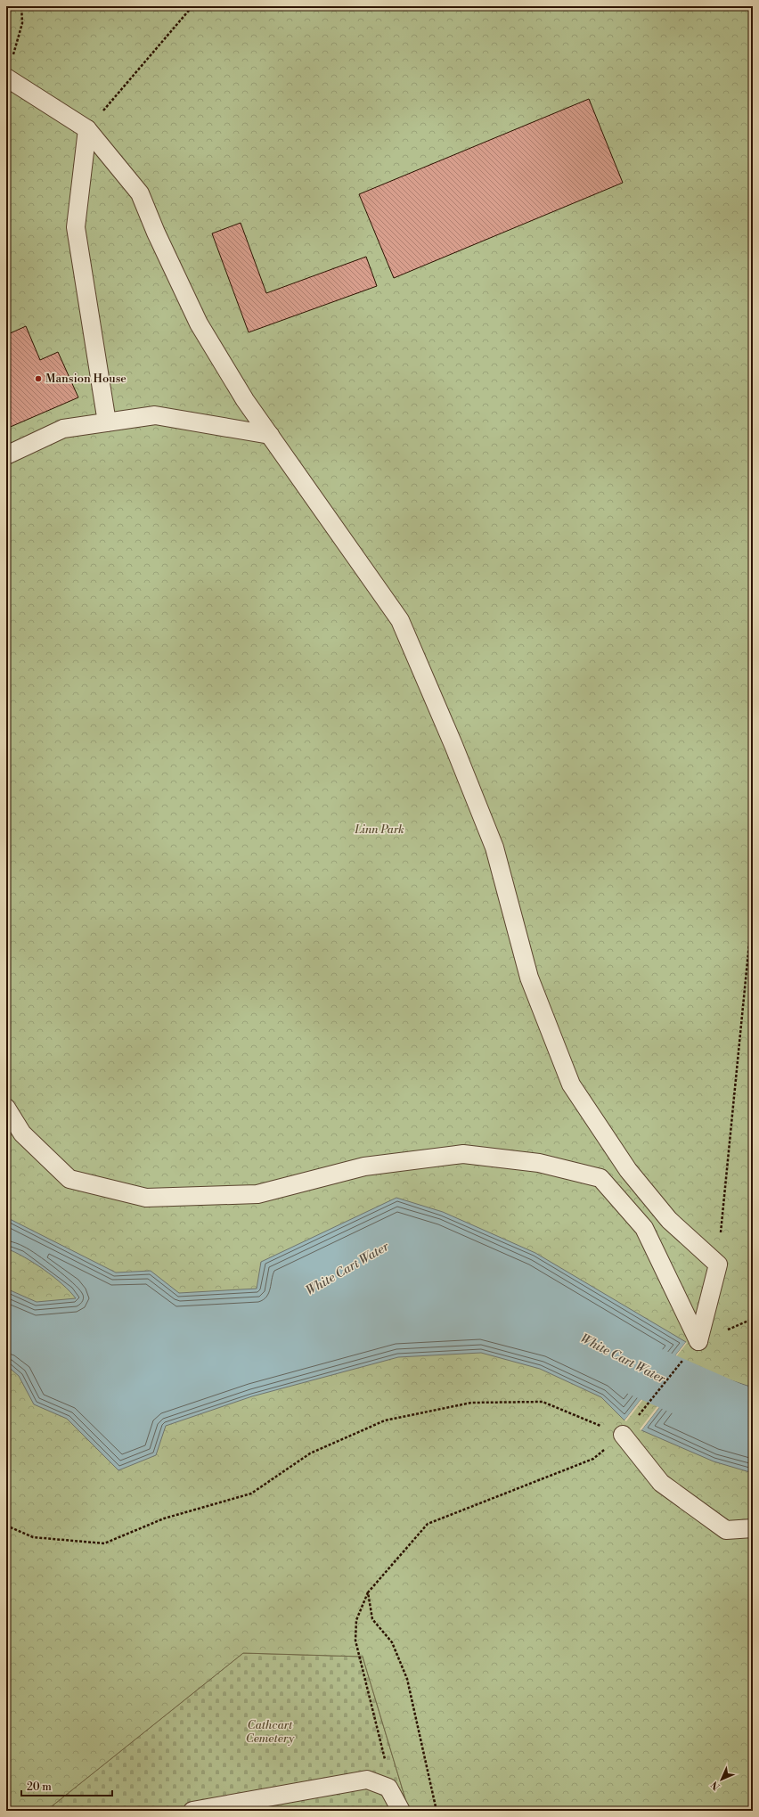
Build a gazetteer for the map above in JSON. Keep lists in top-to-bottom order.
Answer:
{
  "water": ["White Cart Water"],
  "parks": ["Linn Park", "Cathcart Cemetery"],
  "places": ["Mansion House"],
  "scale_bar": "20 m",
  "north": "bottom left"
}
